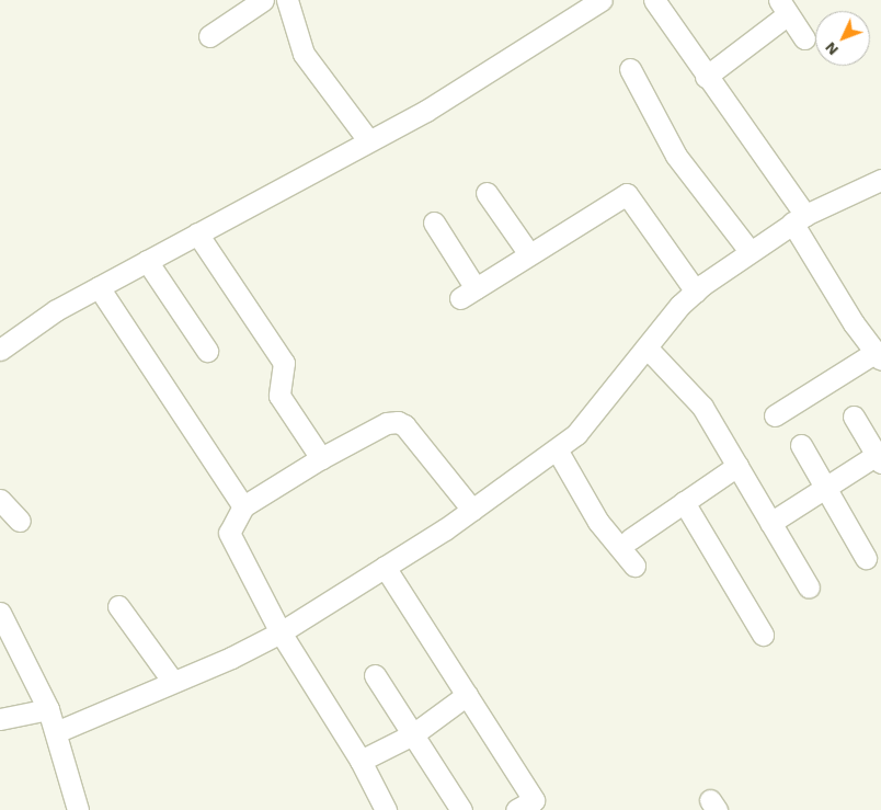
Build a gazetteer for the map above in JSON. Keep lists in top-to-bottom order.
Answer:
{
  "north": "bottom left"
}
